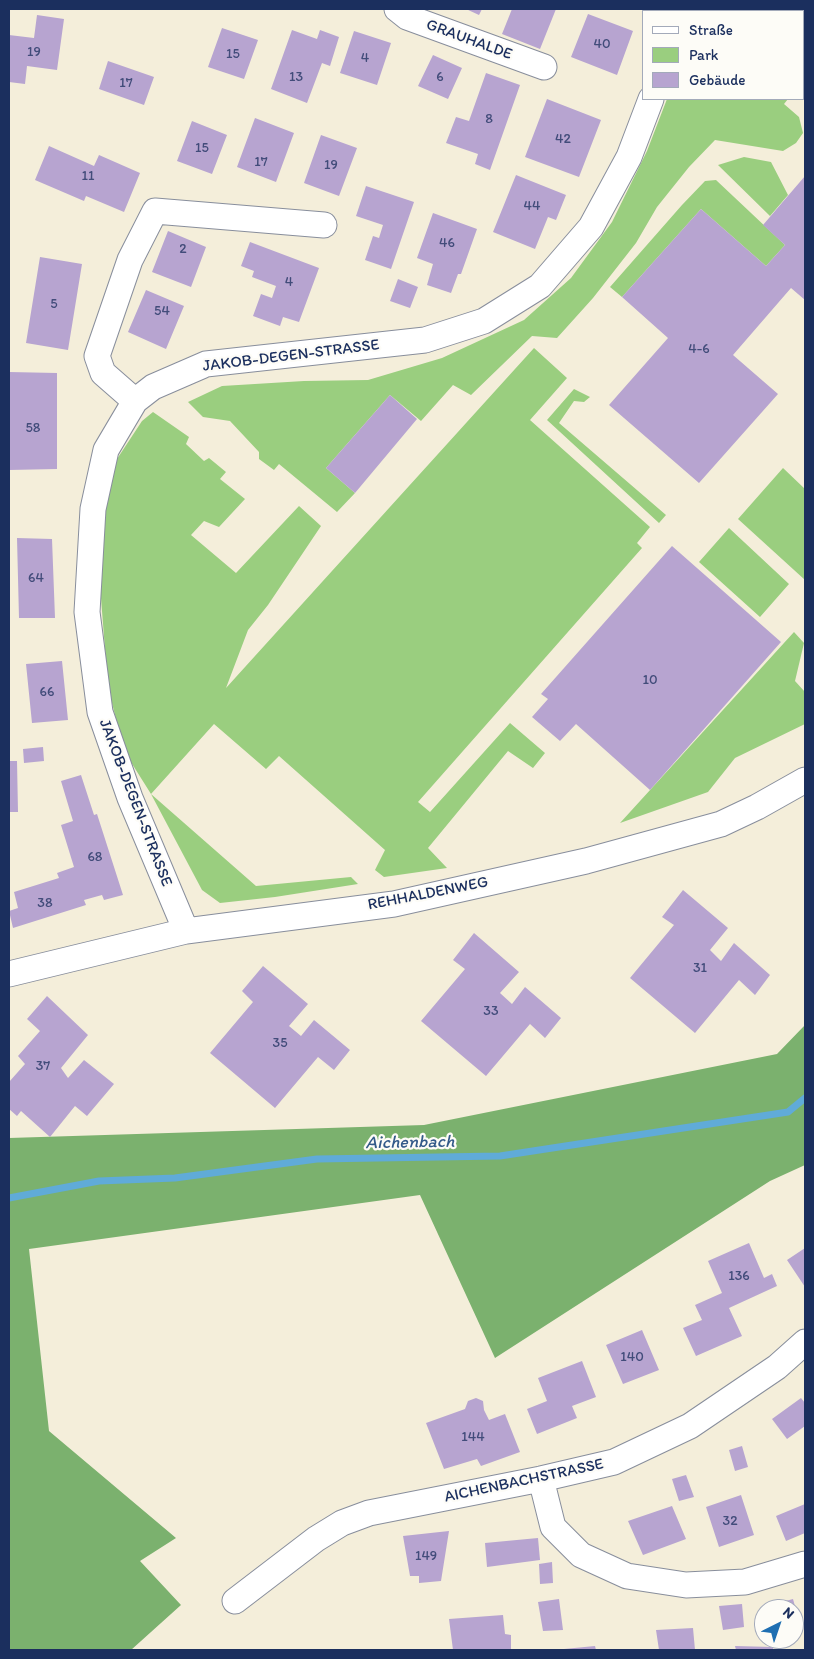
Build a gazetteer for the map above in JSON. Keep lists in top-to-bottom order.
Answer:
{
  "streets": {
    "street": [
      "GRAUHALDE",
      "JAKOB-DEGEN-STRASSE",
      "REHHALDENWEG",
      "AICHENBACHSTRASSE"
    ]
  },
  "crossings": [
    ["JAKOB-DEGEN-STRASSE", "REHHALDENWEG"]
  ],
  "water": ["Aichenbach"],
  "house_numbers": [
    "40",
    "19",
    "15",
    "4",
    "13",
    "6",
    "17",
    "8",
    "42",
    "15",
    "17",
    "19",
    "11",
    "44",
    "46",
    "2",
    "4",
    "5",
    "54",
    "4-6",
    "58",
    "64",
    "10",
    "66",
    "68",
    "38",
    "31",
    "33",
    "35",
    "37",
    "136",
    "140",
    "144",
    "32",
    "149"
  ],
  "legend": ["Straße", "Park", "Gebäude"],
  "north": "top right"
}
